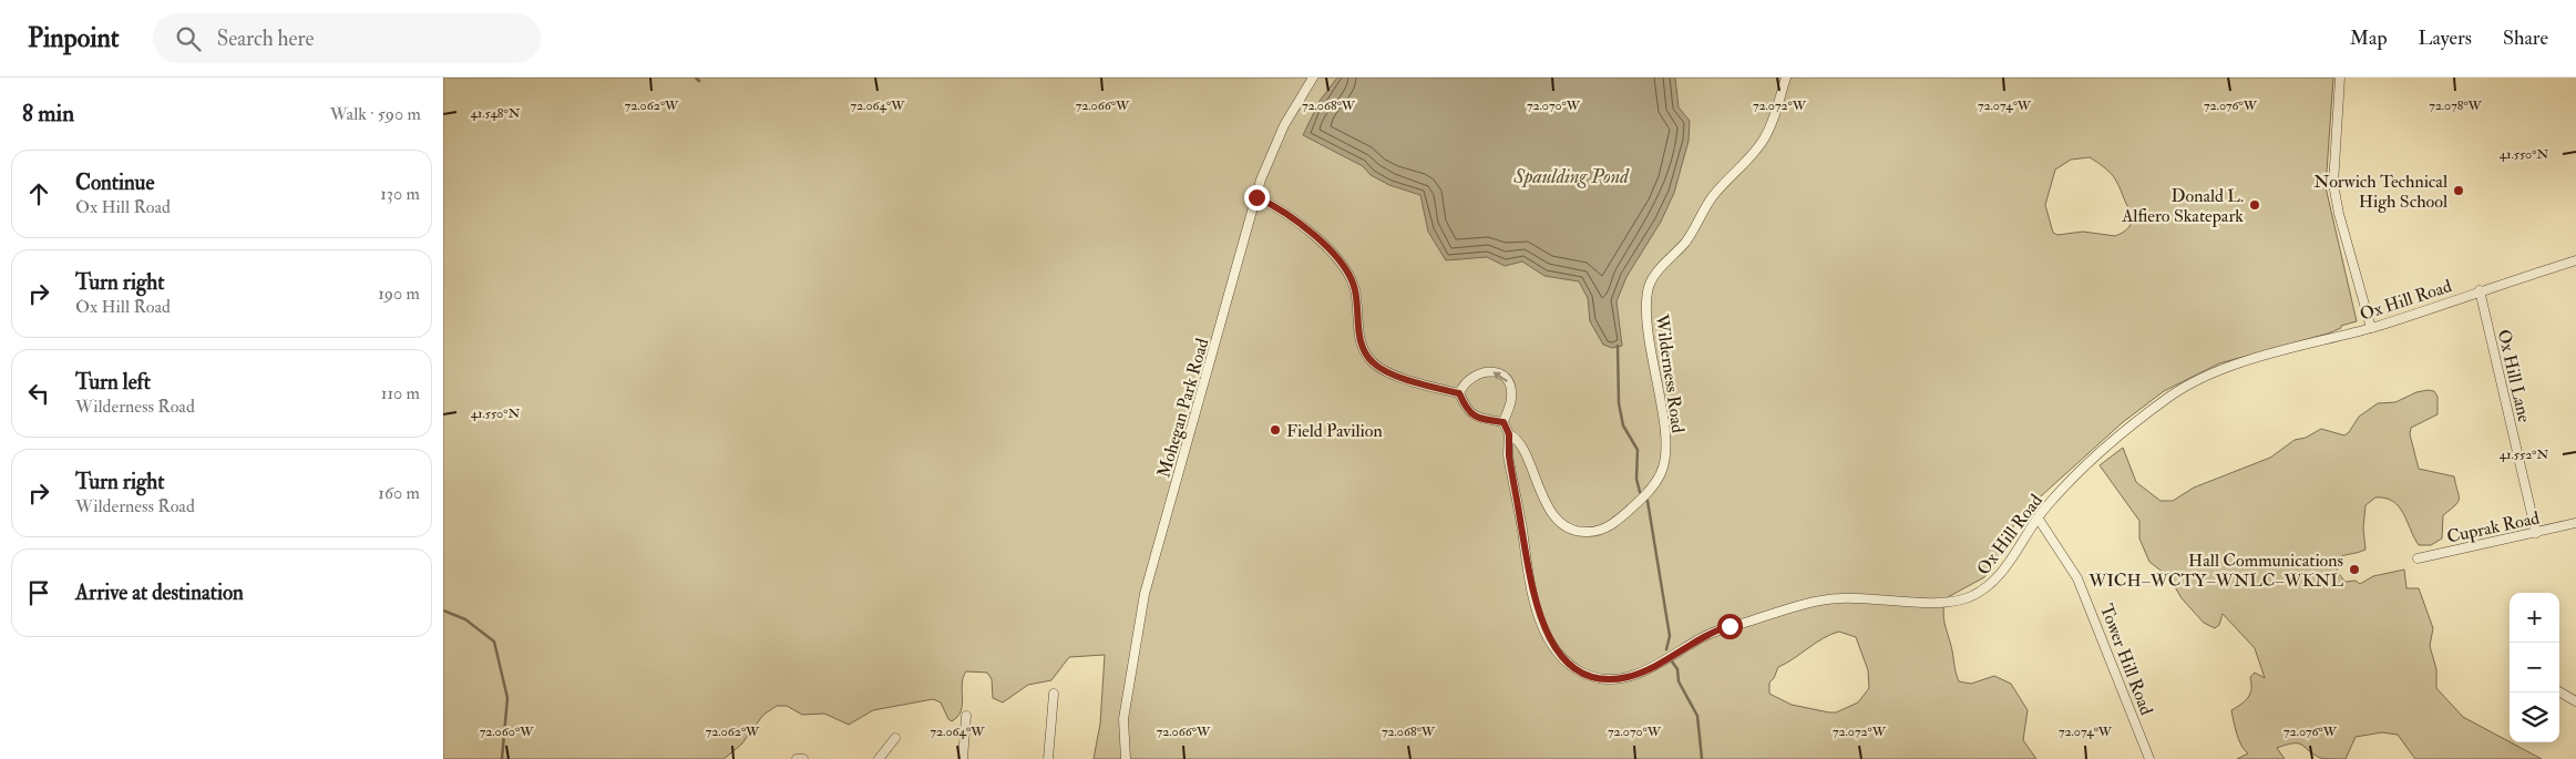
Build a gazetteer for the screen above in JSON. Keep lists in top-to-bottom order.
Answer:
{
  "streets": {
    "street": [
      "Ox Hill Road",
      "Wilderness Road",
      "Ox Hill Lane",
      "Mohegan Park Road",
      "Cuprak Road",
      "Tower Hill Road"
    ]
  },
  "crossings": [
    ["Ox Hill Road", "Wilderness Road"],
    ["Ox Hill Road", "Ox Hill Lane"],
    ["Ox Hill Road", "Tower Hill Road"],
    ["Ox Hill Lane", "Cuprak Road"]
  ],
  "water": ["Spaulding Pond"],
  "places": [
    "Norwich Technical High School",
    "Donald L. Alfiero Skatepark",
    "Field Pavilion",
    "Hall Communications WICH–WCTY–WNLC–WKNL"
  ],
  "page": {
    "header": "Pinpoint",
    "search": "Search here",
    "nav": ["Map", "Layers", "Share"],
    "heading": ["8 min", "Walk · 590 m"],
    "list": [
      ["Continue", "Ox Hill Road", "130 m"],
      ["Turn right", "Ox Hill Road", "190 m"],
      ["Turn left", "Wilderness Road", "110 m"],
      ["Turn right", "Wilderness Road", "160 m"],
      "Arrive at destination"
    ],
    "map_buttons": ["+", "−"]
  },
  "coordinates": [
    "72.062°W",
    "72.064°W",
    "72.066°W",
    "72.068°W",
    "72.070°W",
    "72.072°W",
    "72.074°W",
    "72.076°W",
    "72.078°W",
    "41.548°N",
    "41.550°N",
    "41.552°N",
    "72.060°W"
  ]
}
